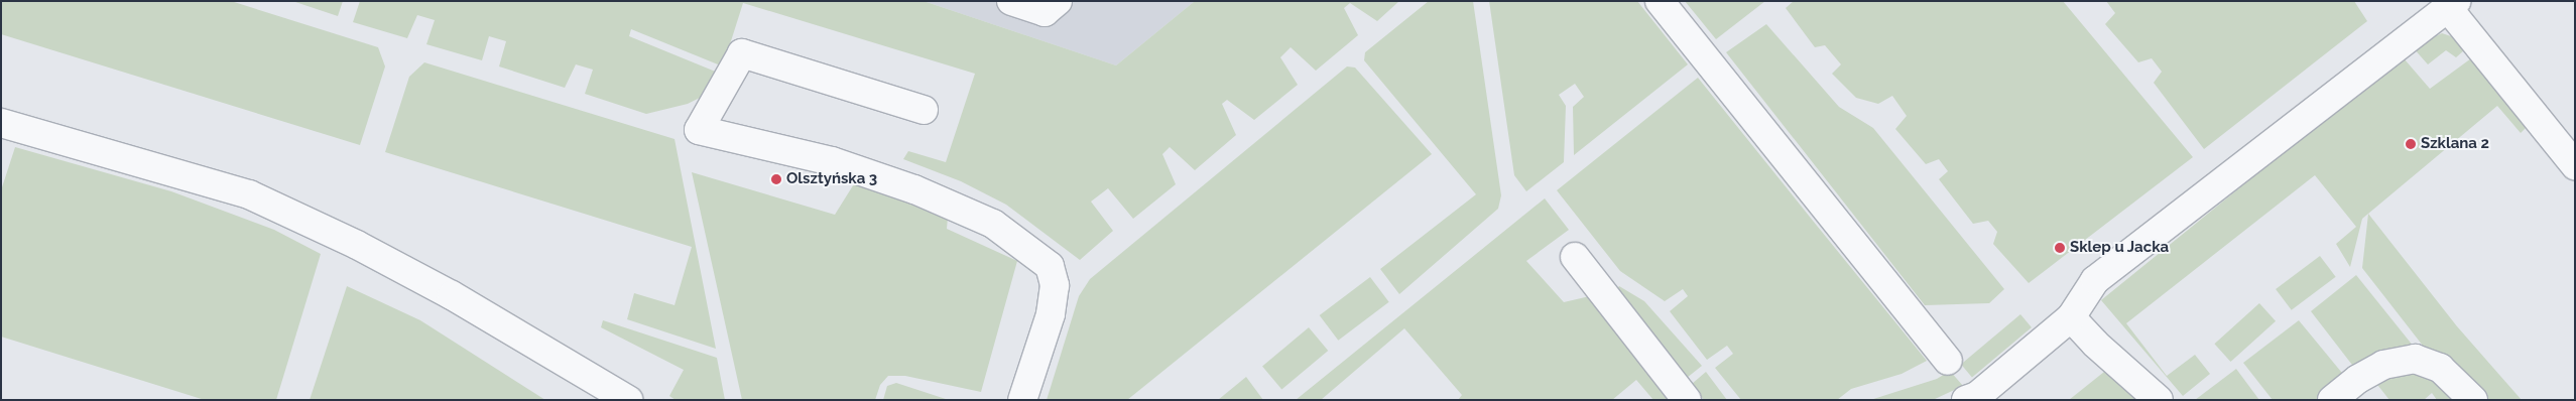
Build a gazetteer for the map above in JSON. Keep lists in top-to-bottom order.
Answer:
{
  "places": ["Szklana 2", "Olsztyńska 3", "Sklep u Jacka"]
}
